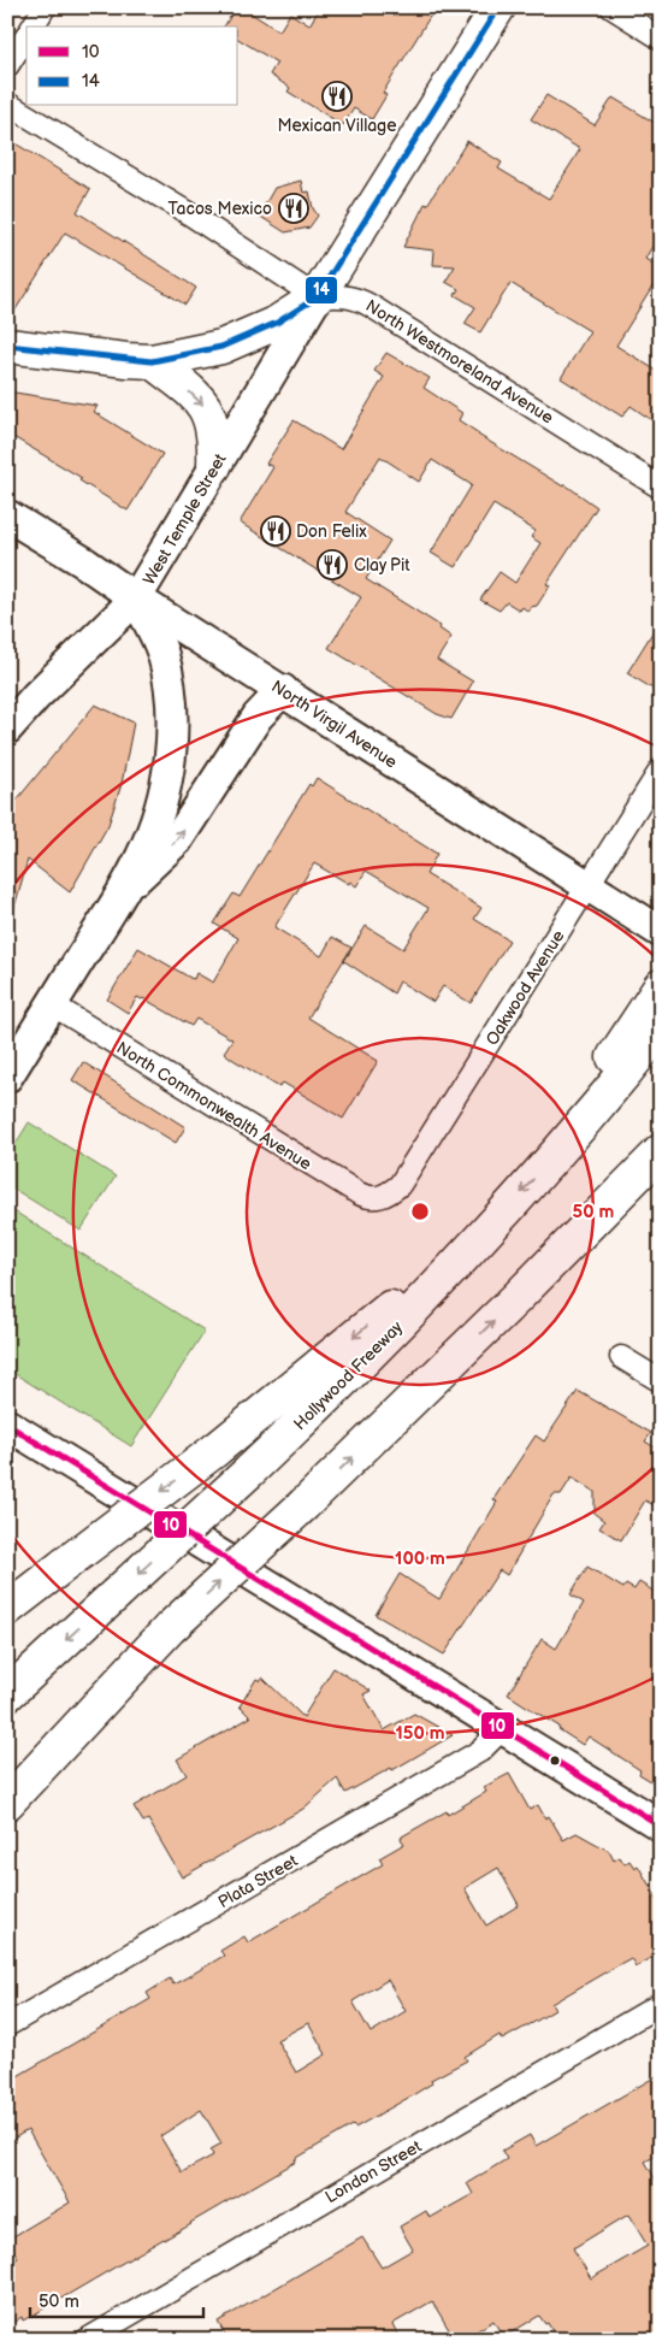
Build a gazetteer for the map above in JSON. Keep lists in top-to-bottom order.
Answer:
{
  "streets": {
    "main road": ["West Temple Street", "North Virgil Avenue", "Hollywood Freeway"],
    "street": [
      "North Westmoreland Avenue",
      "Oakwood Avenue",
      "North Commonwealth Avenue",
      "Plata Street",
      "London Street"
    ]
  },
  "crossings": [
    ["North Westmoreland Avenue", "West Temple Street"],
    ["West Temple Street", "North Virgil Avenue"],
    ["West Temple Street", "North Commonwealth Avenue"],
    ["North Virgil Avenue", "Oakwood Avenue"],
    ["Oakwood Avenue", "North Commonwealth Avenue"]
  ],
  "places": {
    "restaurant": [
      "Mexican Village",
      "Tacos Mexico",
      "Don Felix",
      "Clay Pit"
    ]
  },
  "lines": ["transit line 14", "transit line 10"],
  "legend": ["10", "14"],
  "scale_bar": "50 m",
  "rings": ["50 m", "100 m", "150 m"]
}
